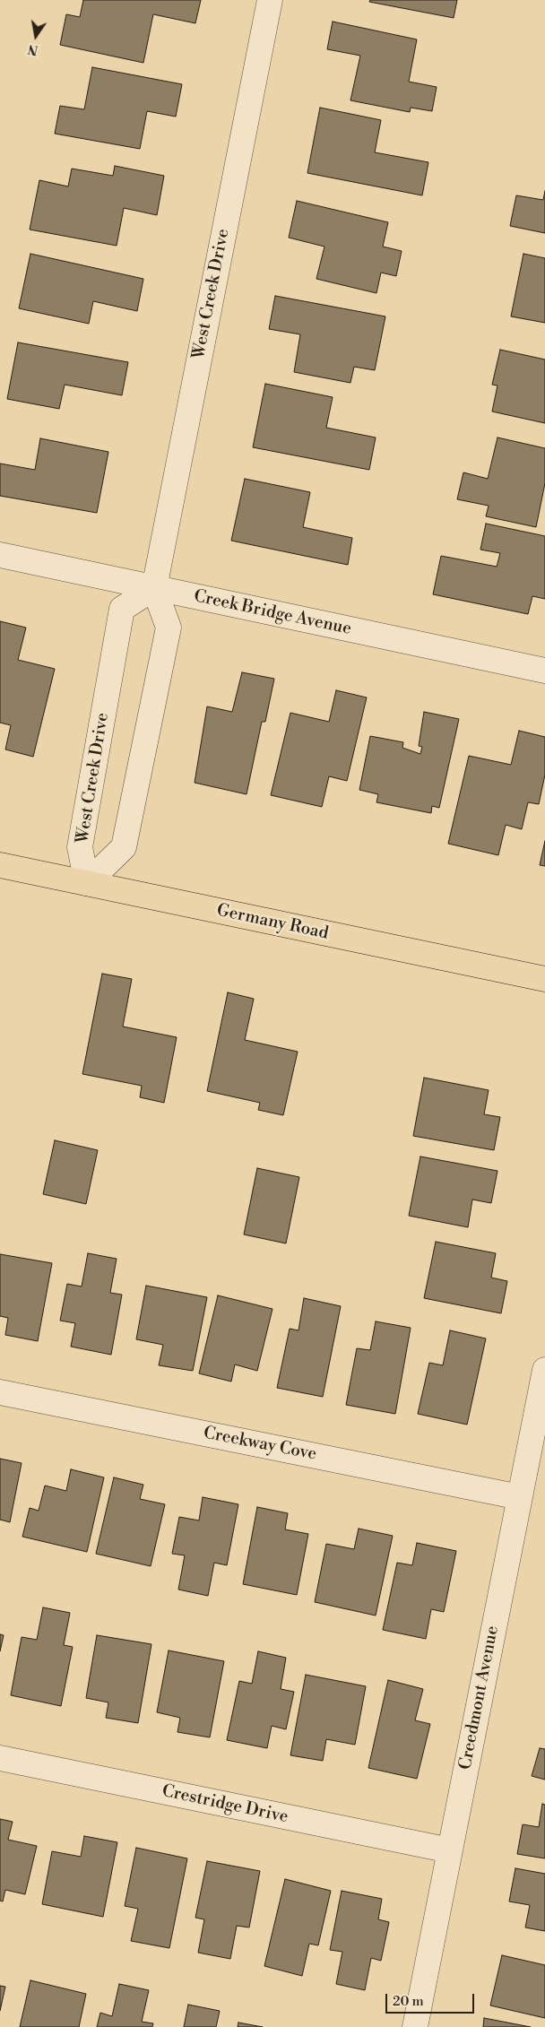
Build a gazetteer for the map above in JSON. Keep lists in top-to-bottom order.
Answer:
{
  "streets": {
    "main road": ["Germany Road"],
    "street": [
      "West Creek Drive",
      "Creek Bridge Avenue",
      "Creekway Cove",
      "Creedmont Avenue",
      "Crestridge Drive"
    ]
  },
  "crossings": [
    ["West Creek Drive", "Creek Bridge Avenue"],
    ["West Creek Drive", "Germany Road"],
    ["Creekway Cove", "Creedmont Avenue"],
    ["Creedmont Avenue", "Crestridge Drive"]
  ],
  "scale_bar": "20 m",
  "north": "bottom"
}
